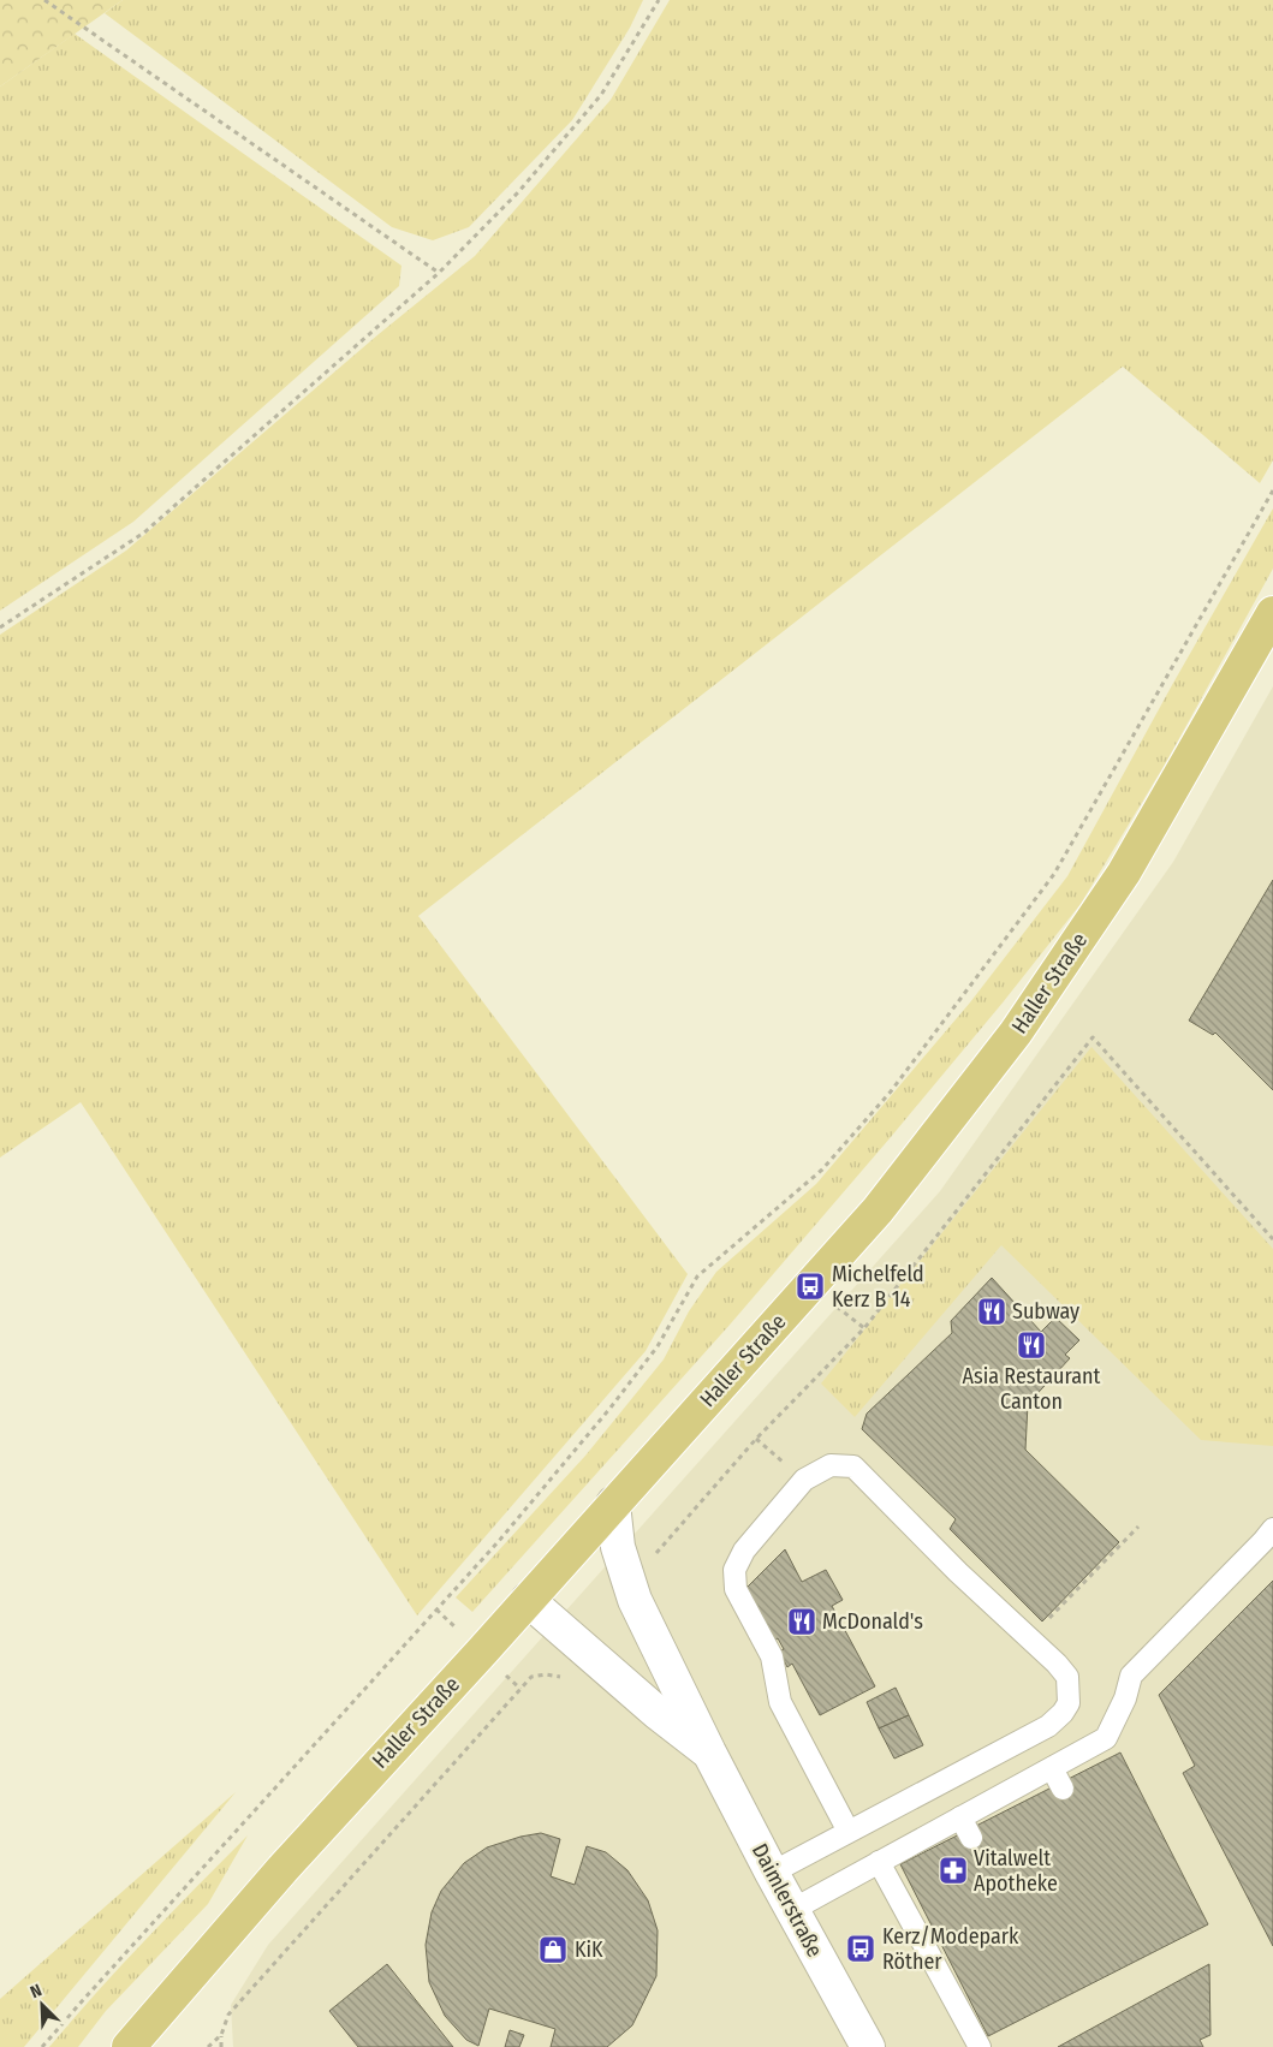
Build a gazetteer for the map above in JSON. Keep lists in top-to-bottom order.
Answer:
{
  "streets": {
    "main road": ["Haller Straße"],
    "street": ["Daimlerstraße"]
  },
  "crossings": [
    ["Haller Straße", "Daimlerstraße"]
  ],
  "places": {
    "bus stop": ["Michelfeld Kerz B 14", "Kerz/Modepark Röther"],
    "restaurant": ["Subway", "Asia Restaurant Canton", "McDonald's"],
    "pharmacy": ["Vitalwelt Apotheke"],
    "shop": ["KiK"]
  },
  "north": "top left"
}
